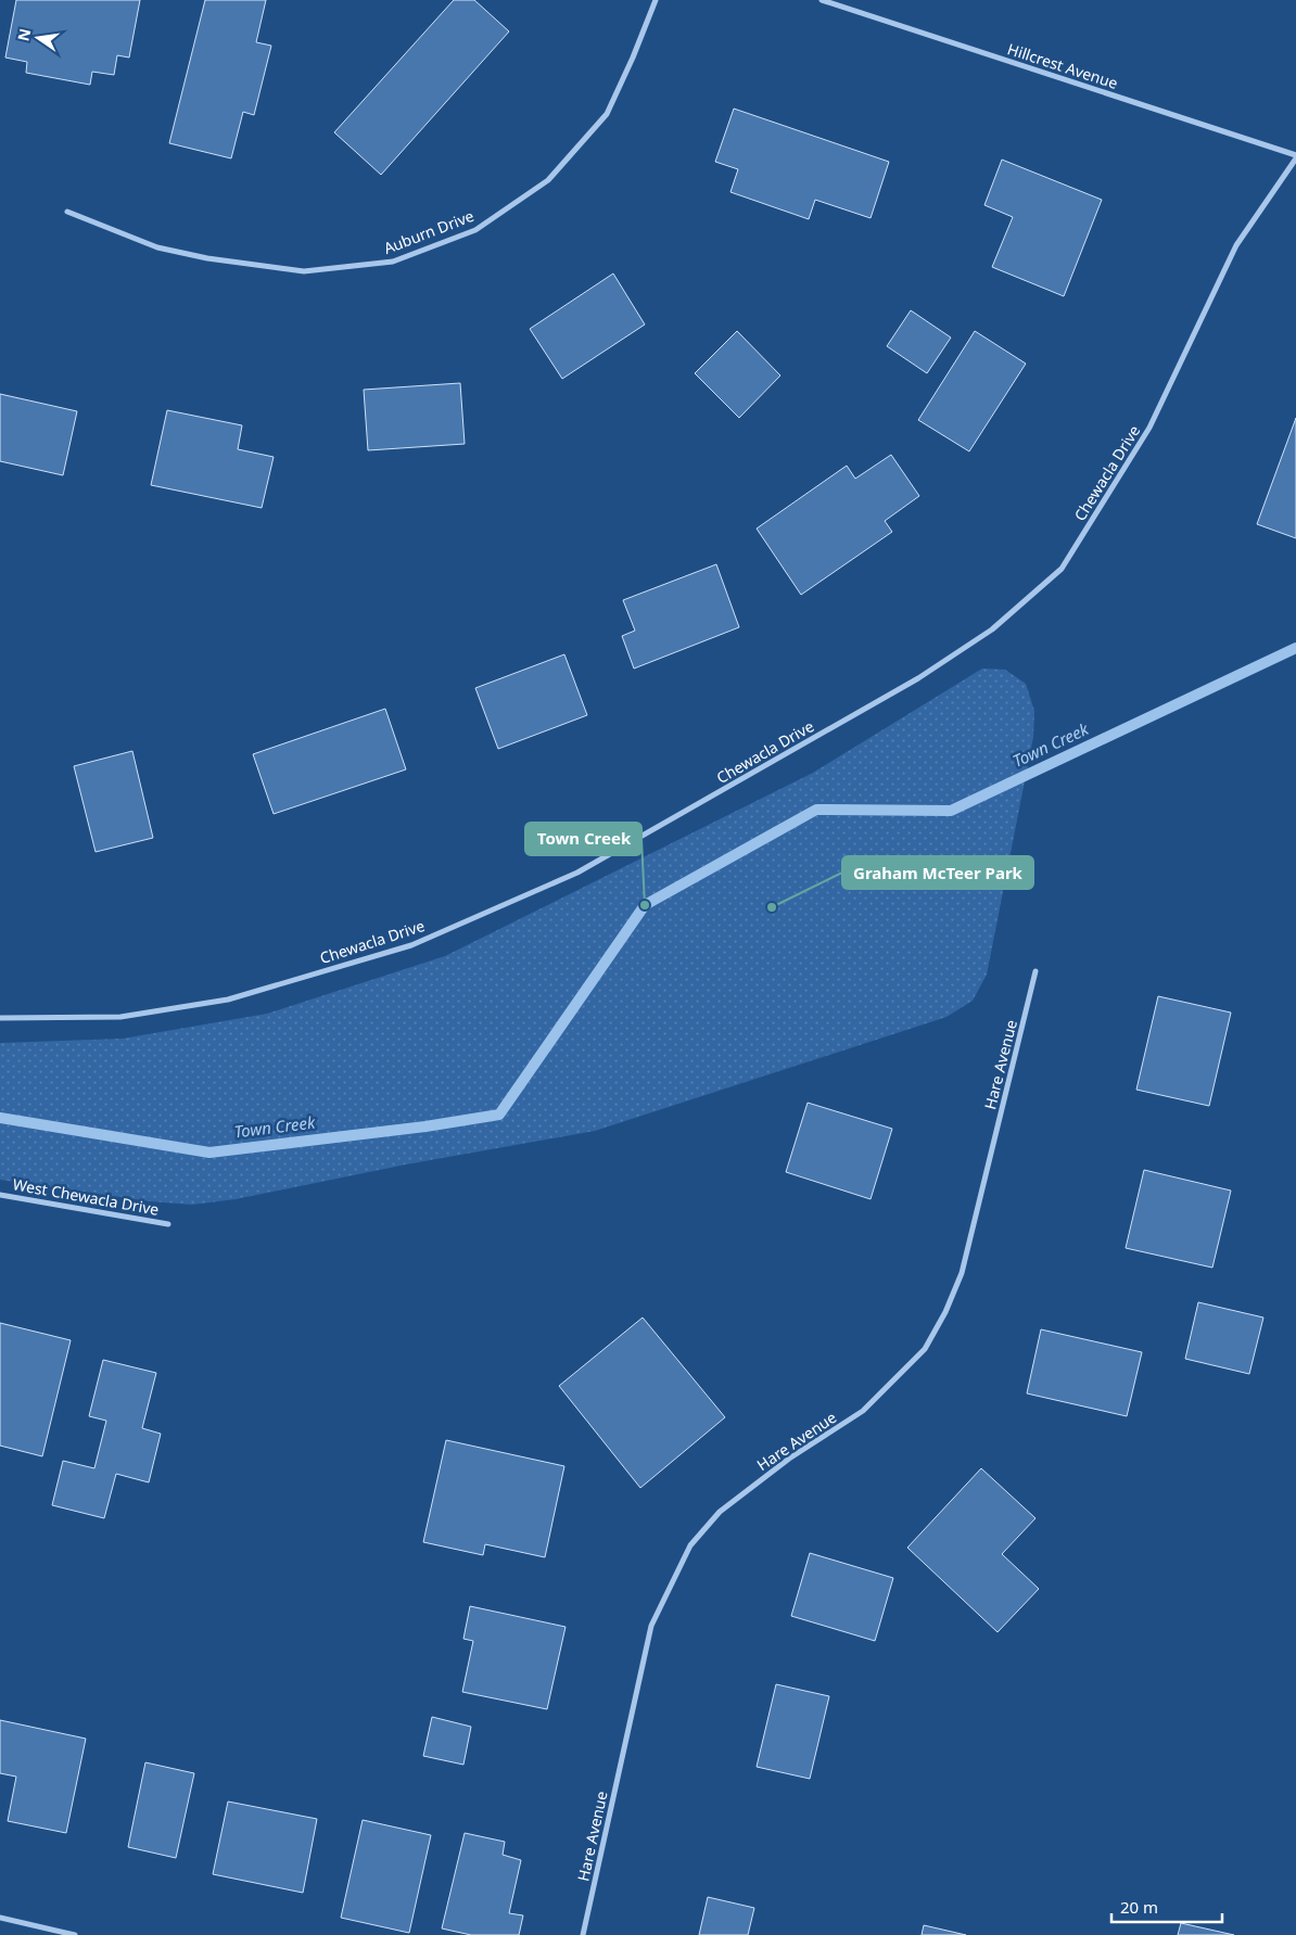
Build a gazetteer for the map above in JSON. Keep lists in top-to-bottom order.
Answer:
{
  "streets": {
    "street": [
      "Hillcrest Avenue",
      "Auburn Drive",
      "Chewacla Drive",
      "Hare Avenue",
      "West Chewacla Drive"
    ]
  },
  "crossings": [
    ["Hillcrest Avenue", "Chewacla Drive"]
  ],
  "water": ["Town Creek"],
  "places": ["Town Creek", "Graham McTeer Park"],
  "scale_bar": "20 m",
  "north": "left"
}
